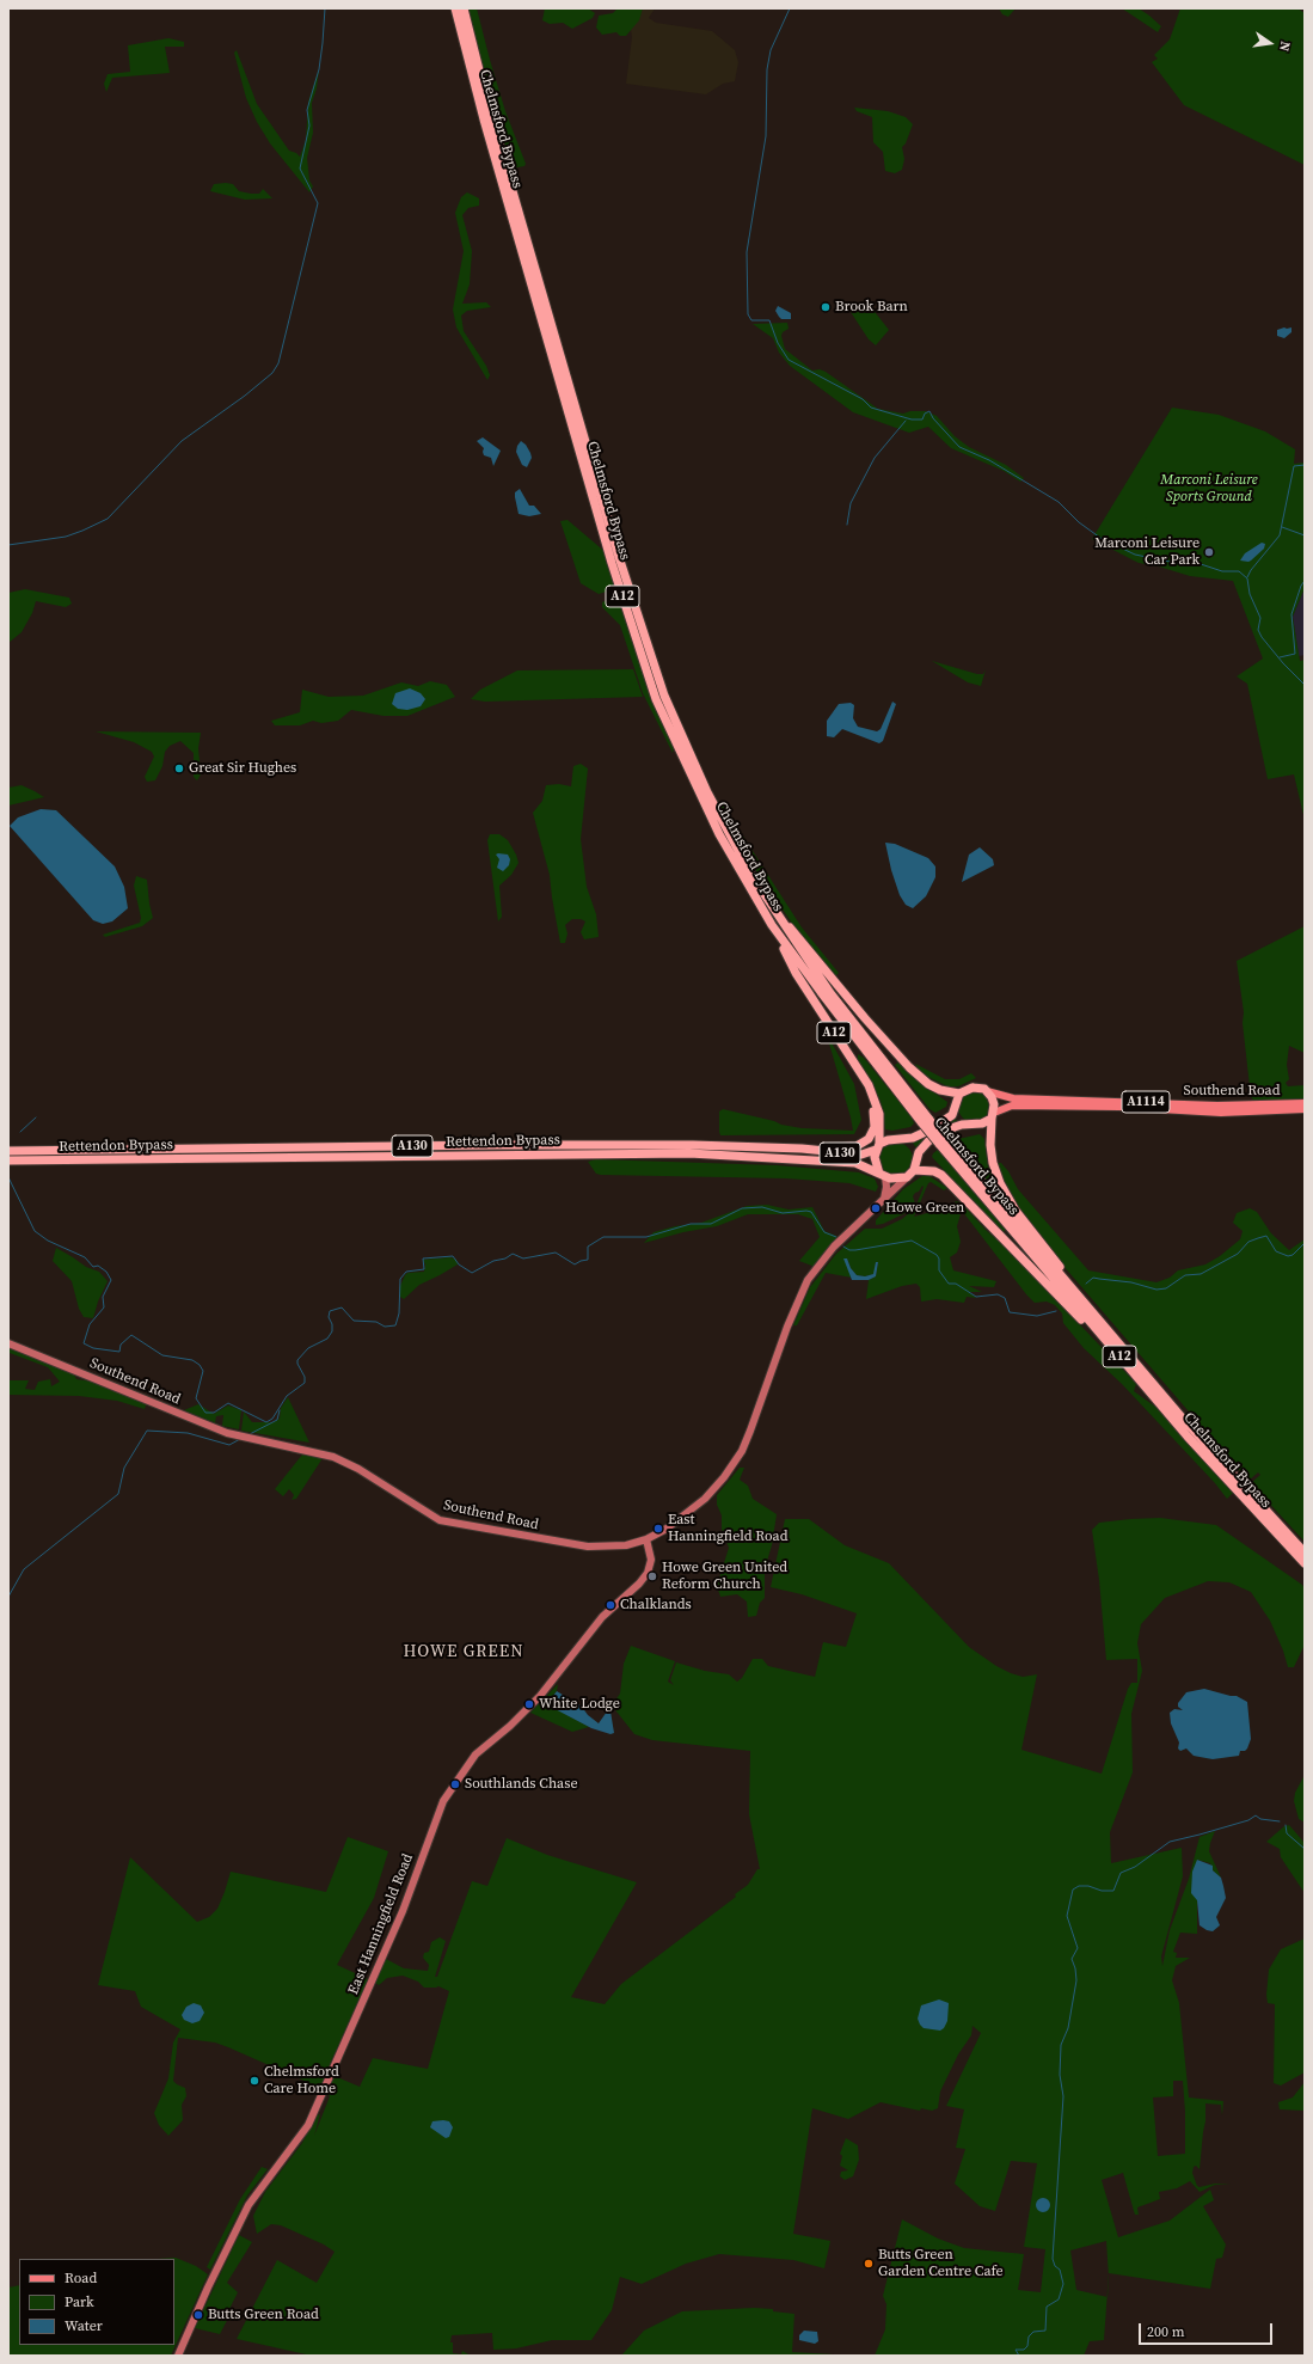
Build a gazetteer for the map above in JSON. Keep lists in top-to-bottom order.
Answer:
{
  "streets": {
    "highway": [
      "Chelmsford Bypass",
      "A12",
      "Rettendon Bypass",
      "A130"
    ],
    "main road": ["Southend Road", "A1114"],
    "street": ["East Hanningfield Road"]
  },
  "crossings": [
    ["Chelmsford Bypass", "A12"],
    ["A12", "Southend Road"],
    ["A12", "Rettendon Bypass"],
    ["Southend Road", "East Hanningfield Road"]
  ],
  "districts": ["HOWE GREEN"],
  "parks": ["Marconi Leisure Sports Ground"],
  "places": [
    "Brook Barn",
    "Marconi Leisure Car Park",
    "Great Sir Hughes",
    "Howe Green",
    "East Hanningfield Road",
    "Howe Green United Reform Church",
    "Chalklands",
    "White Lodge",
    "Southlands Chase",
    "Chelmsford Care Home",
    "Butts Green Garden Centre Cafe",
    "Butts Green Road"
  ],
  "legend": ["Road", "Park", "Water"],
  "scale_bar": "200 m",
  "north": "right"
}
